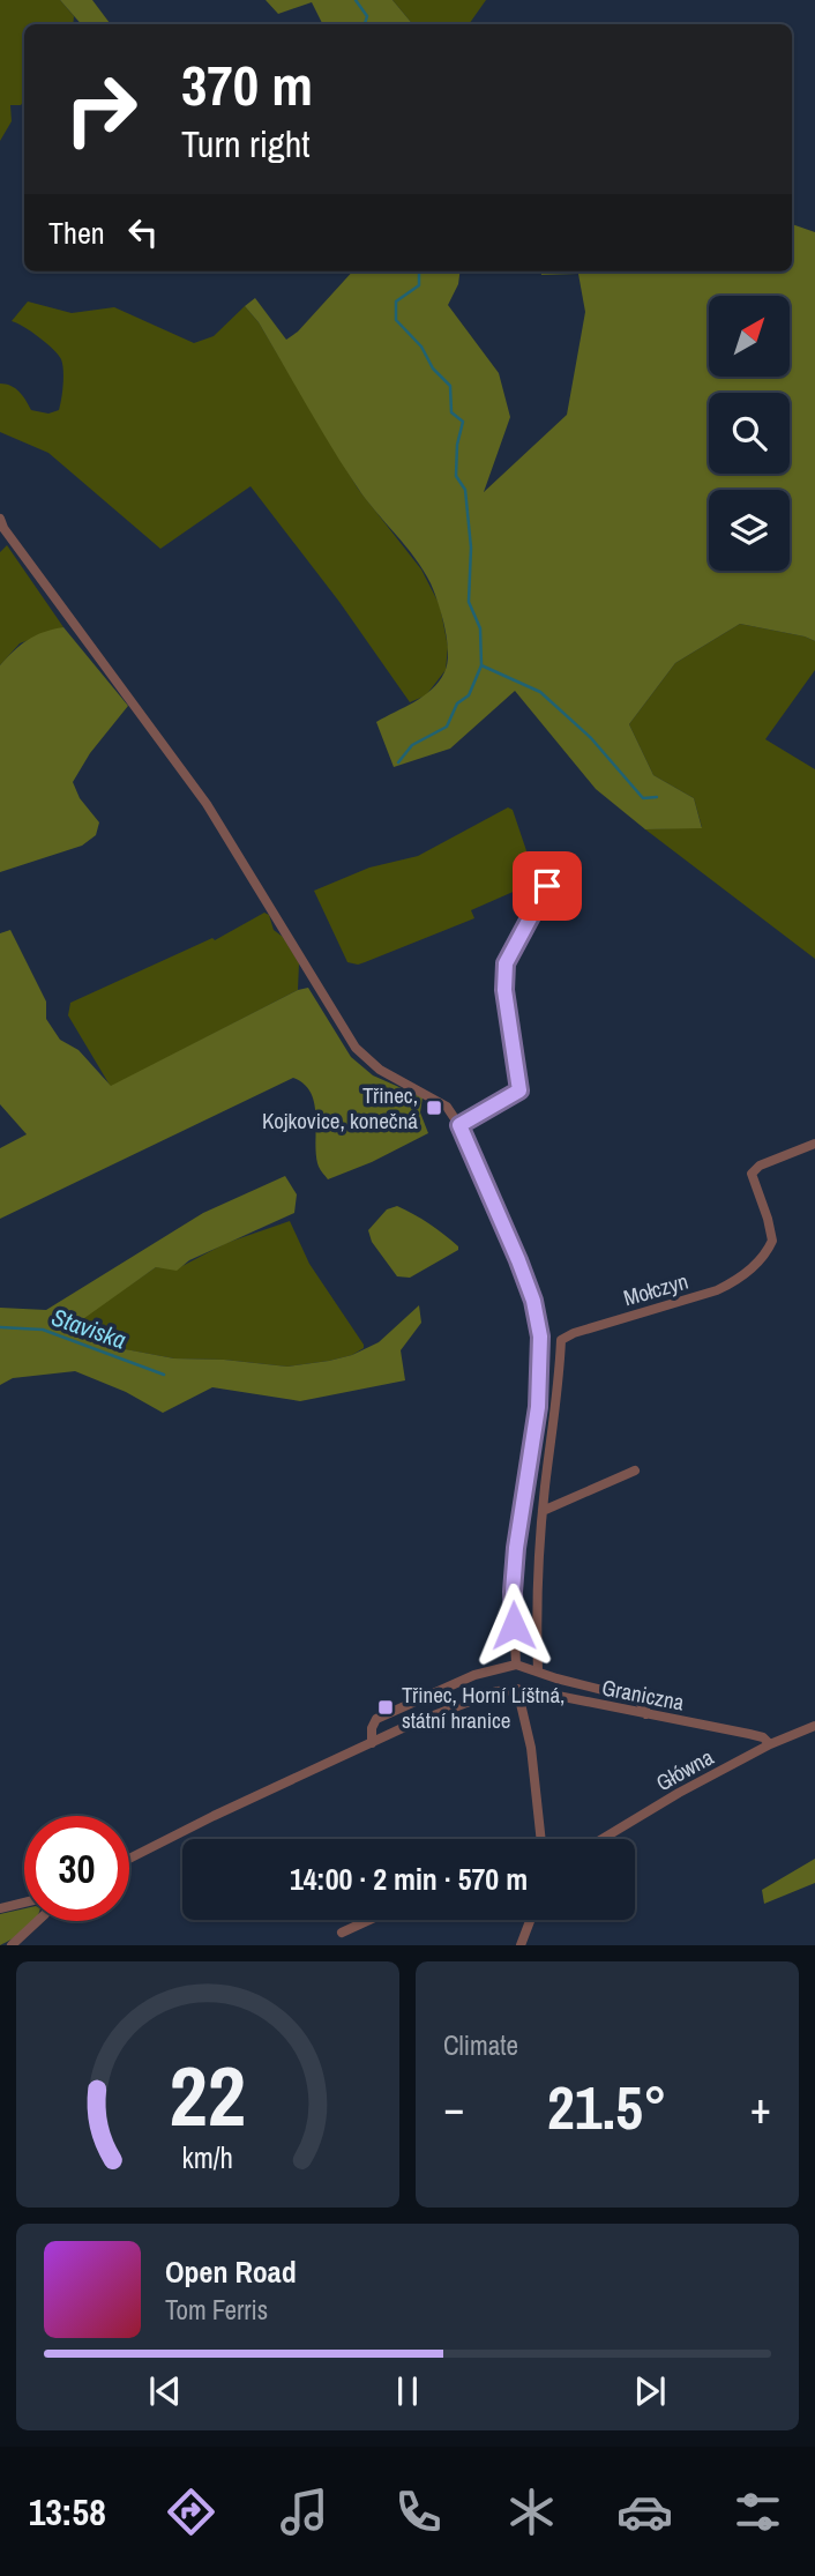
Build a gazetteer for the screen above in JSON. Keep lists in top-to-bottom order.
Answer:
{
  "streets": {
    "street": ["Mołczyn", "Graniczna", "Główna"]
  },
  "crossings": [
    ["Graniczna", "Główna"]
  ],
  "water": ["Staviska"],
  "places": {
    "transit": ["Třinec, Kojkovice, konečná", "Třinec, Horní Líštná, státní hranice"]
  },
  "north": "top right",
  "page": {
    "turn": ["370 m", "Turn right"],
    "then": "Then",
    "limit": "30",
    "trip": "14:00 · 2 min · 570 m",
    "tile": "Climate",
    "heat": ["−", "21.5°", "+"],
    "song": ["Open Road", "Tom Ferris"],
    "tabs": "13:58",
    "gauge": ["22", "km/h"]
  }
}
